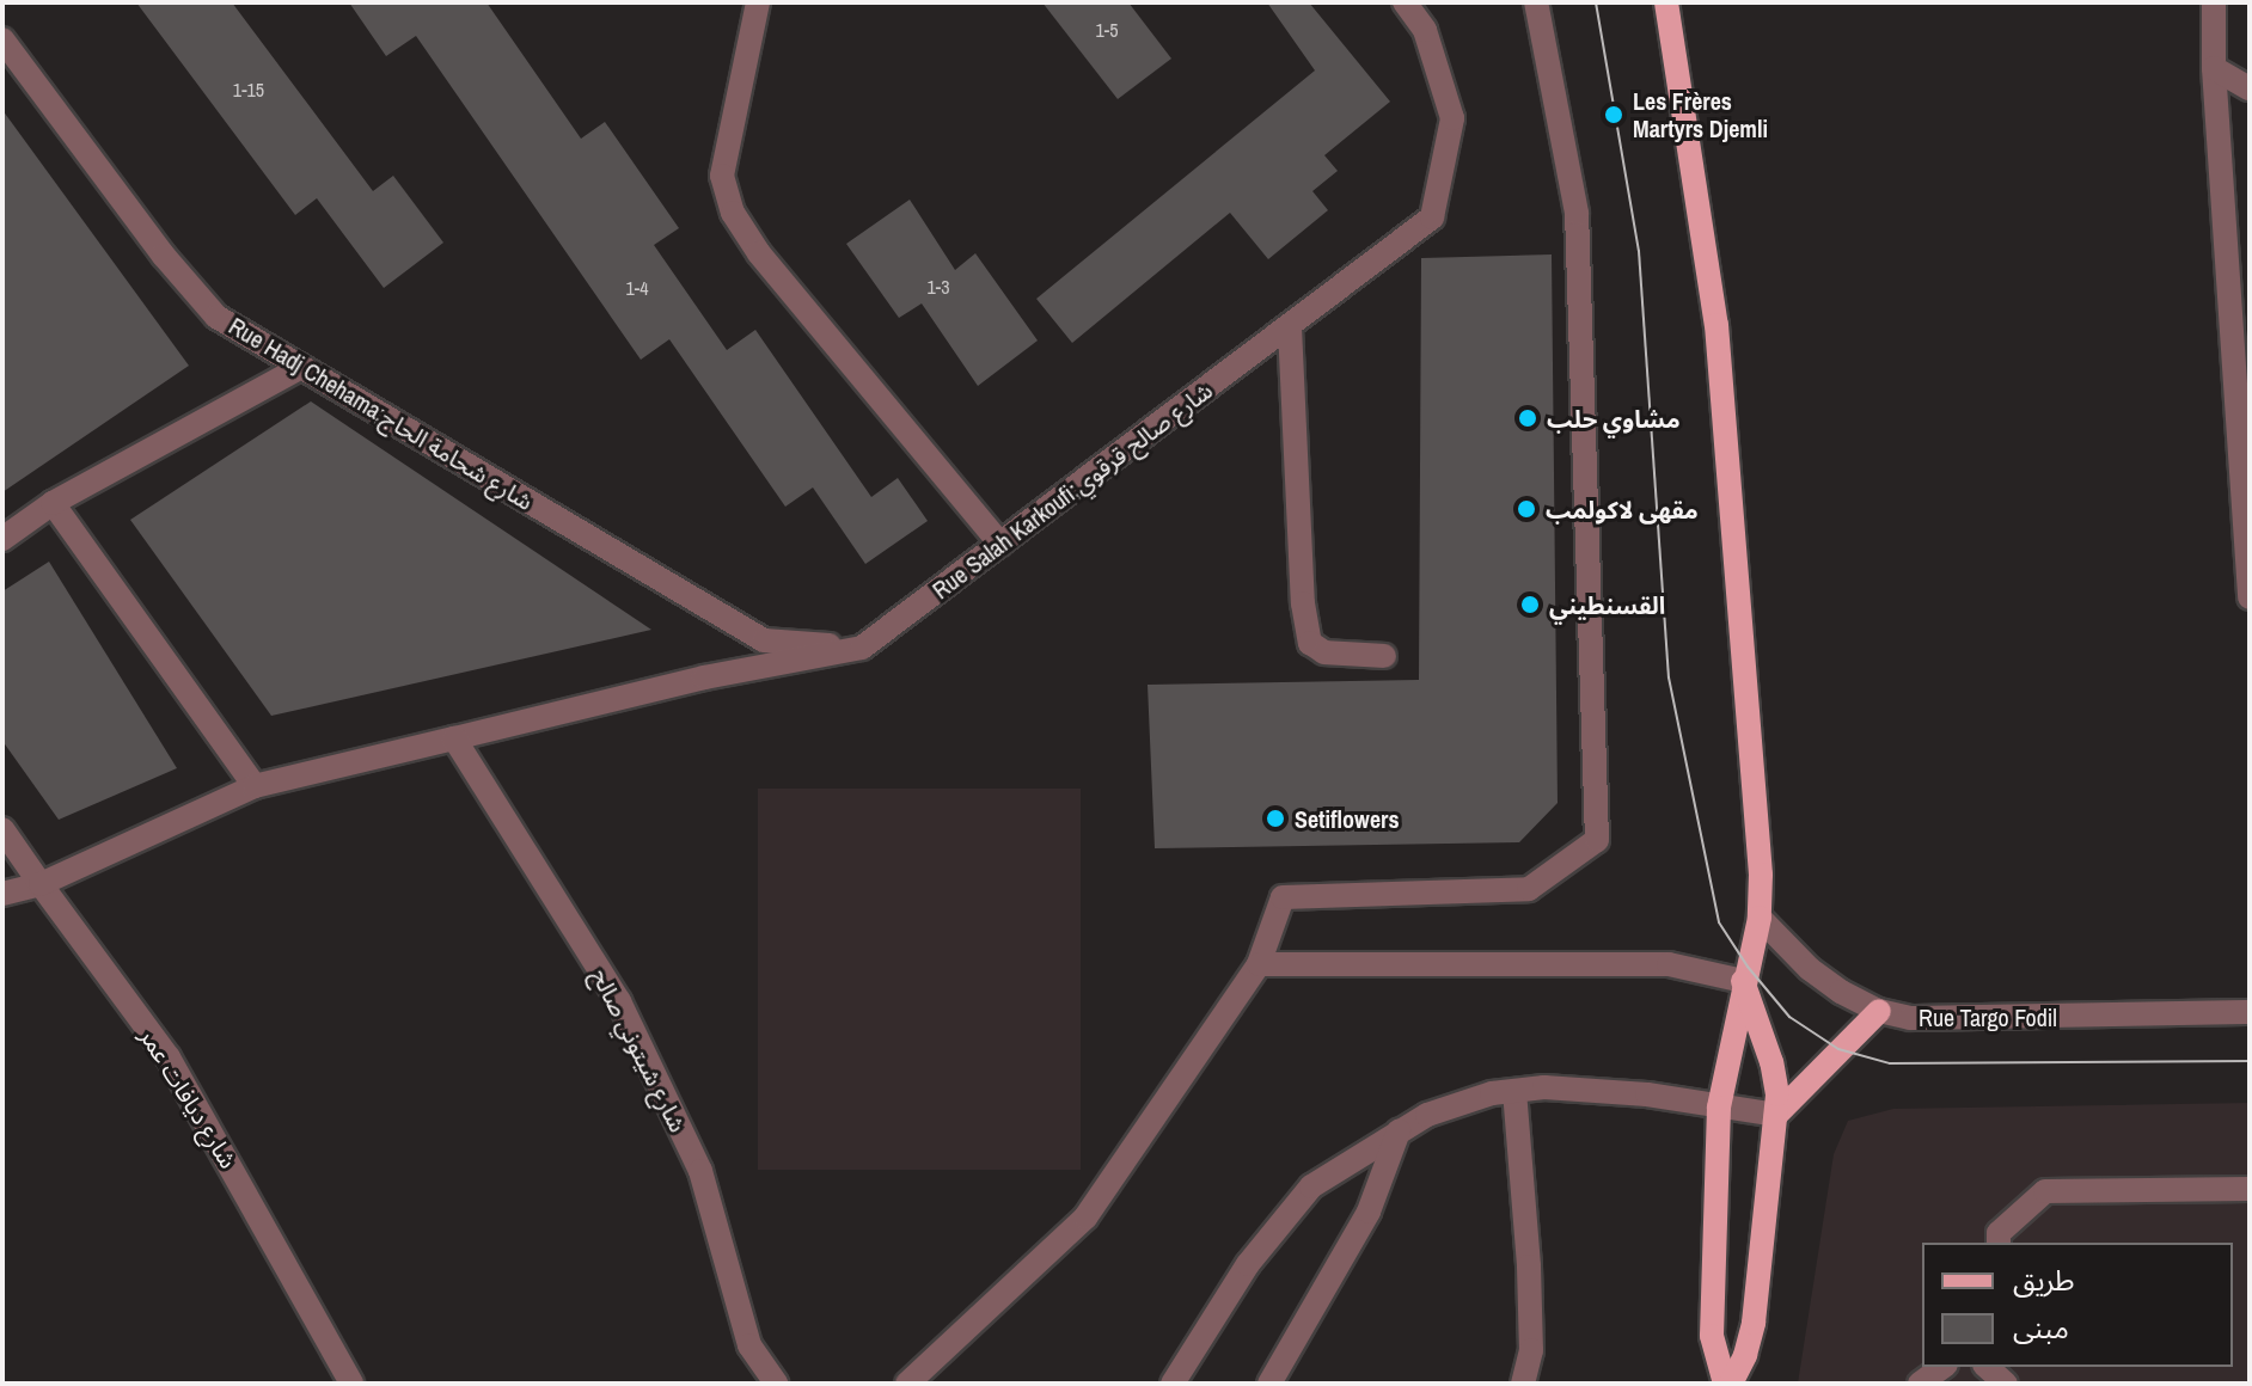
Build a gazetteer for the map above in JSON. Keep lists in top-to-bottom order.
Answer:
{
  "streets": {
    "street": [
      "Rue Hadj Chehama;شارع شحامة الحاج",
      "Rue Salah Karkoufi;شارع صالح قرقوي",
      "Rue Targo Fodil",
      "شارع شيتوني صالح",
      "شارع ديافات عمر"
    ]
  },
  "crossings": [
    ["Rue Hadj Chehama;شارع شحامة الحاج", "Rue Salah Karkoufi;شارع صالح قرقوي"],
    ["Rue Salah Karkoufi;شارع صالح قرقوي", "شارع شيتوني صالح"],
    ["Rue Salah Karkoufi;شارع صالح قرقوي", "شارع ديافات عمر"]
  ],
  "places": [
    "Les Frères Martyrs Djemli",
    "مشاوي حلب",
    "مقهى لاكولمب",
    "القسنطيني",
    "Setiflowers"
  ],
  "house_numbers": [
    "1-5",
    "1-15",
    "1-3",
    "1-4"
  ],
  "legend": ["طريق", "مبنى"]
}
